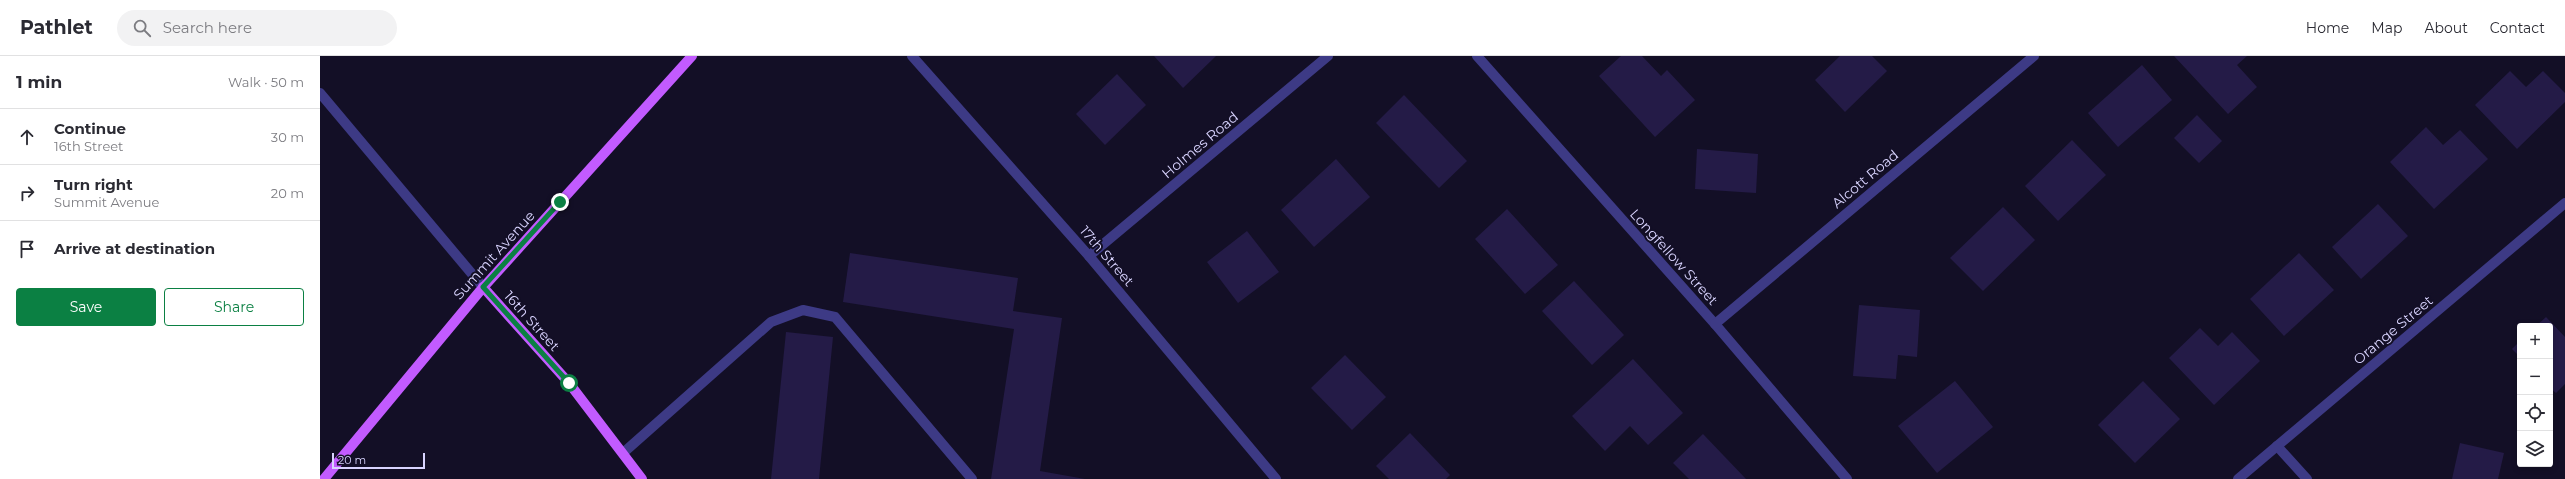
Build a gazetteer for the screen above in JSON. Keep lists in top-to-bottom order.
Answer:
{
  "streets": {
    "main road": ["Summit Avenue", "16th Street"],
    "street": [
      "Holmes Road",
      "Alcott Road",
      "17th Street",
      "Longfellow Street",
      "Orange Street"
    ]
  },
  "crossings": [
    ["Holmes Road", "17th Street"],
    ["Alcott Road", "Longfellow Street"],
    ["Summit Avenue", "16th Street"]
  ],
  "scale_bar": "20 m",
  "page": {
    "header": "Pathlet",
    "search": "Search here",
    "nav": [
      "Home",
      "Map",
      "About",
      "Contact"
    ],
    "heading": ["1 min", "Walk · 50 m"],
    "list": [
      ["Continue", "16th Street", "30 m"],
      ["Turn right", "Summit Avenue", "20 m"],
      "Arrive at destination"
    ],
    "buttons": ["Save", "Share"],
    "map_buttons": ["+", "−"],
    "scale": "20 m"
  }
}
